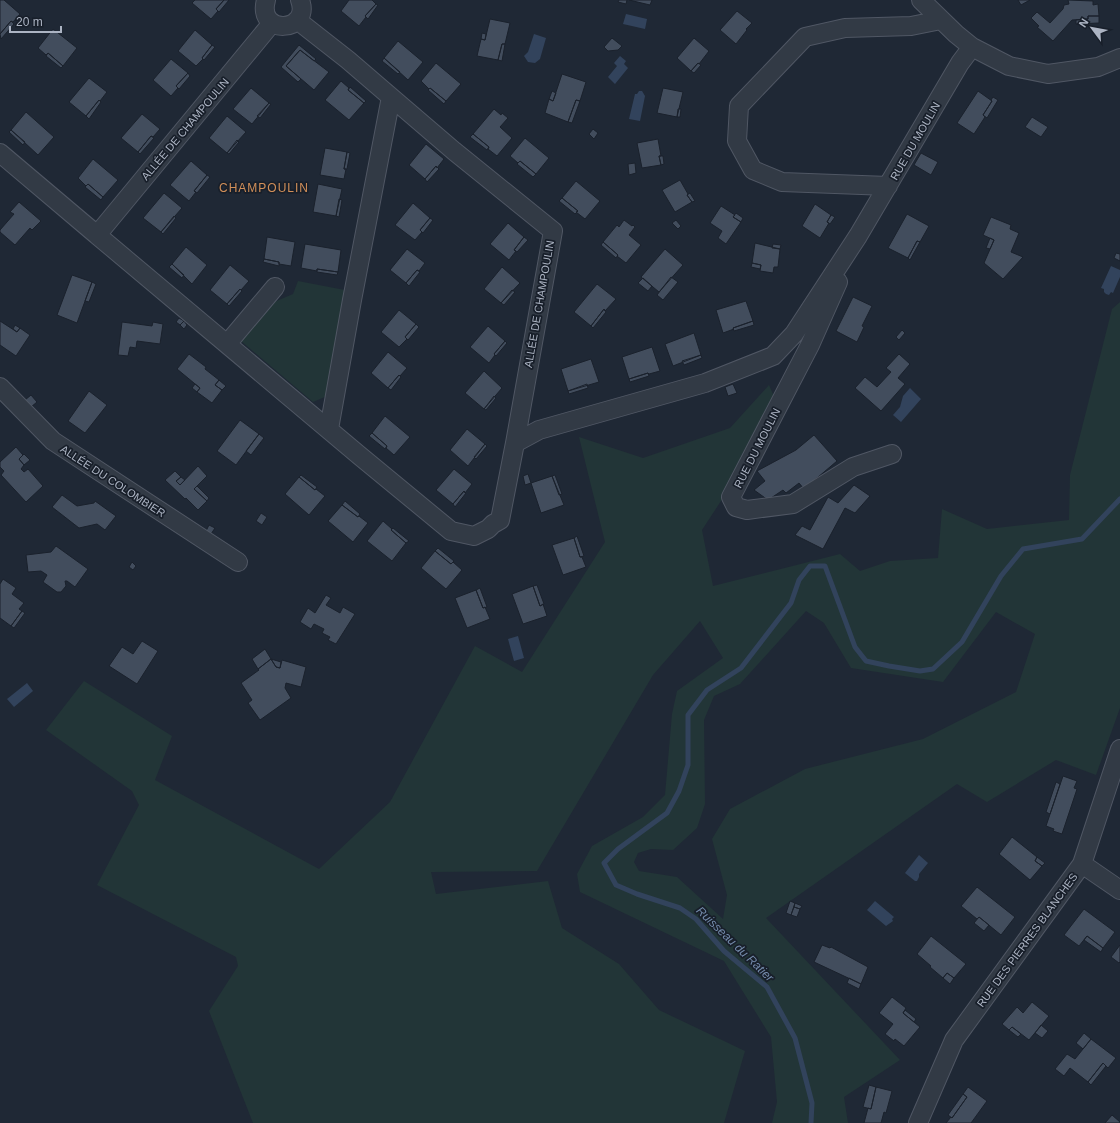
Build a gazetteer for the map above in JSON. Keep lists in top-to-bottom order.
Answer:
{
  "streets": {
    "street": [
      "ALLÉE DE CHAMPOULIN",
      "RUE DU MOULIN",
      "ALLÉE DU COLOMBIER",
      "RUE DES PIERRES BLANCHES"
    ]
  },
  "crossings": [
    ["ALLÉE DE CHAMPOULIN", "RUE DU MOULIN"]
  ],
  "districts": ["CHAMPOULIN"],
  "water": ["Ruisseau du Ratier"],
  "scale_bar": "20 m",
  "north": "top left"
}
